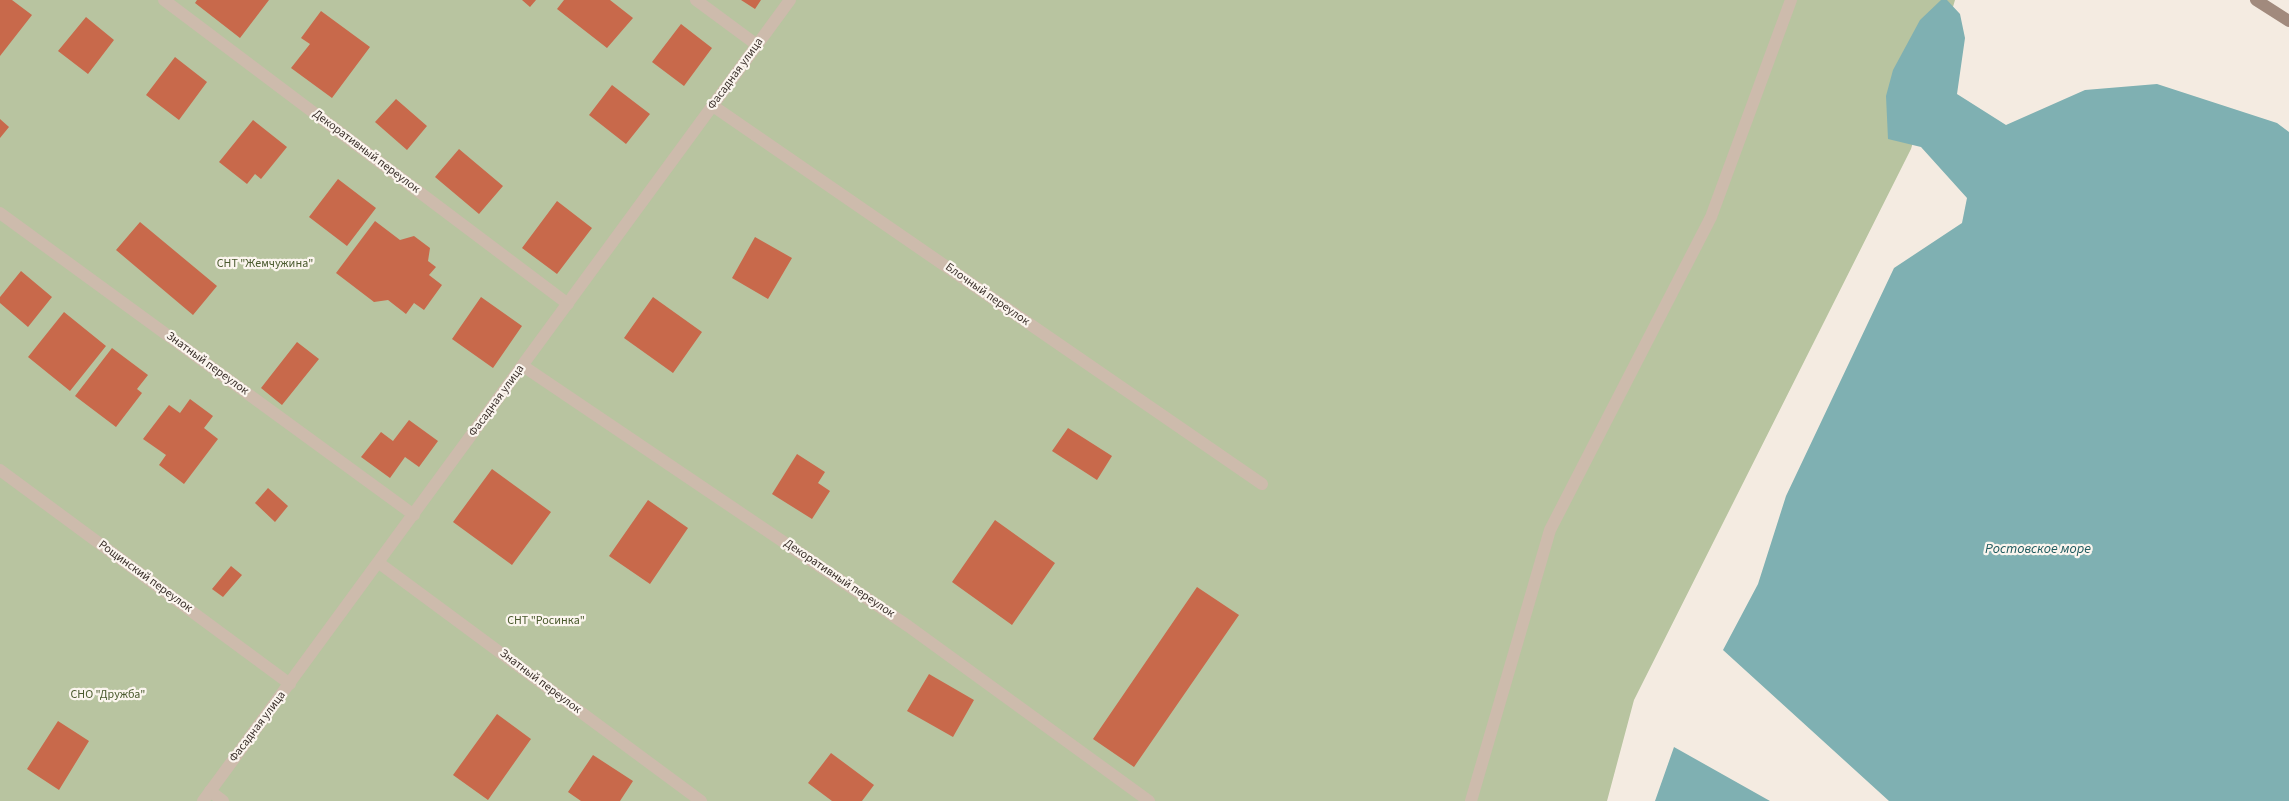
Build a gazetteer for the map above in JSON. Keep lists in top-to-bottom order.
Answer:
{
  "streets": {
    "street": [
      "Фасадная улица",
      "Декоративный переулок",
      "Блочный переулок",
      "Знатный переулок",
      "Рощинский переулок"
    ]
  },
  "crossings": [
    ["Фасадная улица", "Декоративный переулок"],
    ["Фасадная улица", "Блочный переулок"],
    ["Фасадная улица", "Знатный переулок"],
    ["Фасадная улица", "Рощинский переулок"]
  ],
  "water": ["Ростовское море"],
  "parks": ["СНТ \"Жемчужина\"", "СНТ \"Росинка\"", "СНО \"Дружба\""]
}
